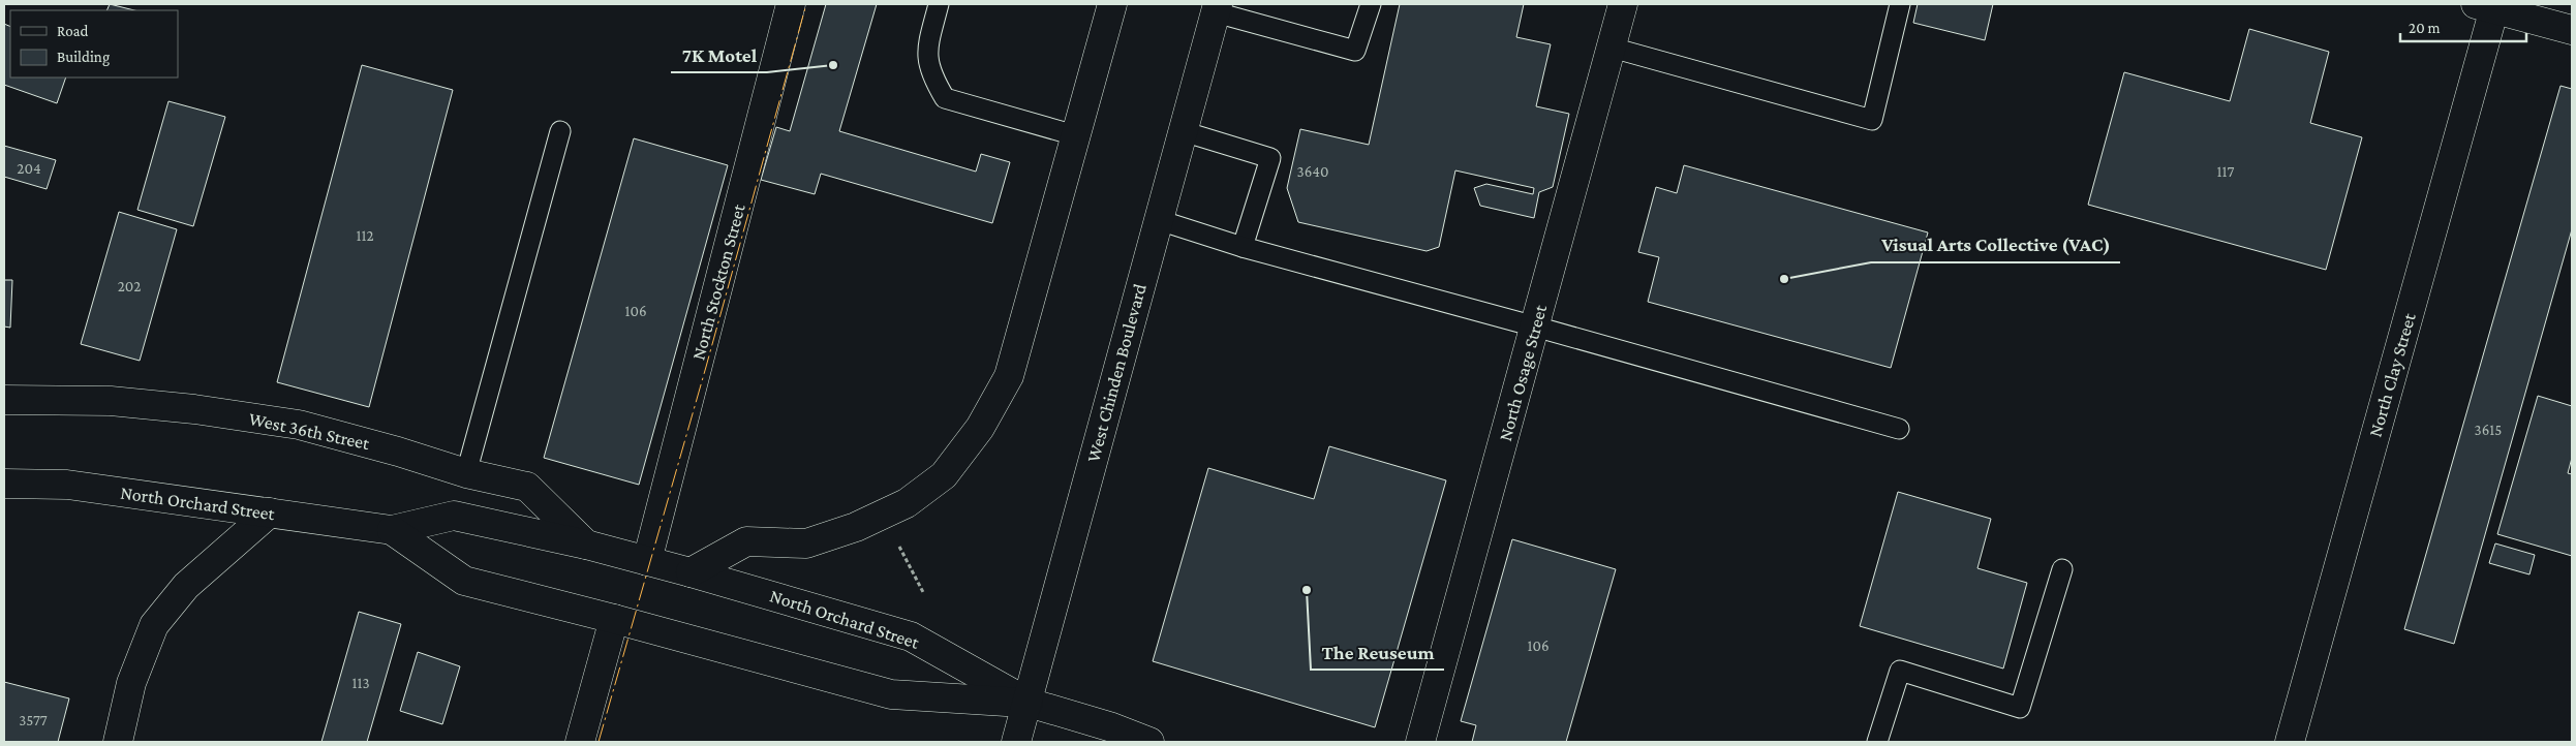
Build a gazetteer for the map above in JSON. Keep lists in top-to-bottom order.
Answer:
{
  "streets": {
    "street": [
      "North Stockton Street",
      "West Chinden Boulevard",
      "North Osage Street",
      "North Clay Street",
      "West 36th Street",
      "North Orchard Street"
    ]
  },
  "crossings": [
    ["North Stockton Street", "North Orchard Street"],
    ["West Chinden Boulevard", "North Orchard Street"],
    ["West 36th Street", "North Orchard Street"]
  ],
  "places": ["7K Motel", "Visual Arts Collective (VAC)", "The Reuseum"],
  "house_numbers": [
    "204",
    "3640",
    "117",
    "112",
    "202",
    "106",
    "3615",
    "106",
    "113",
    "3577"
  ],
  "legend": ["Road", "Building"],
  "scale_bar": "20 m"
}
